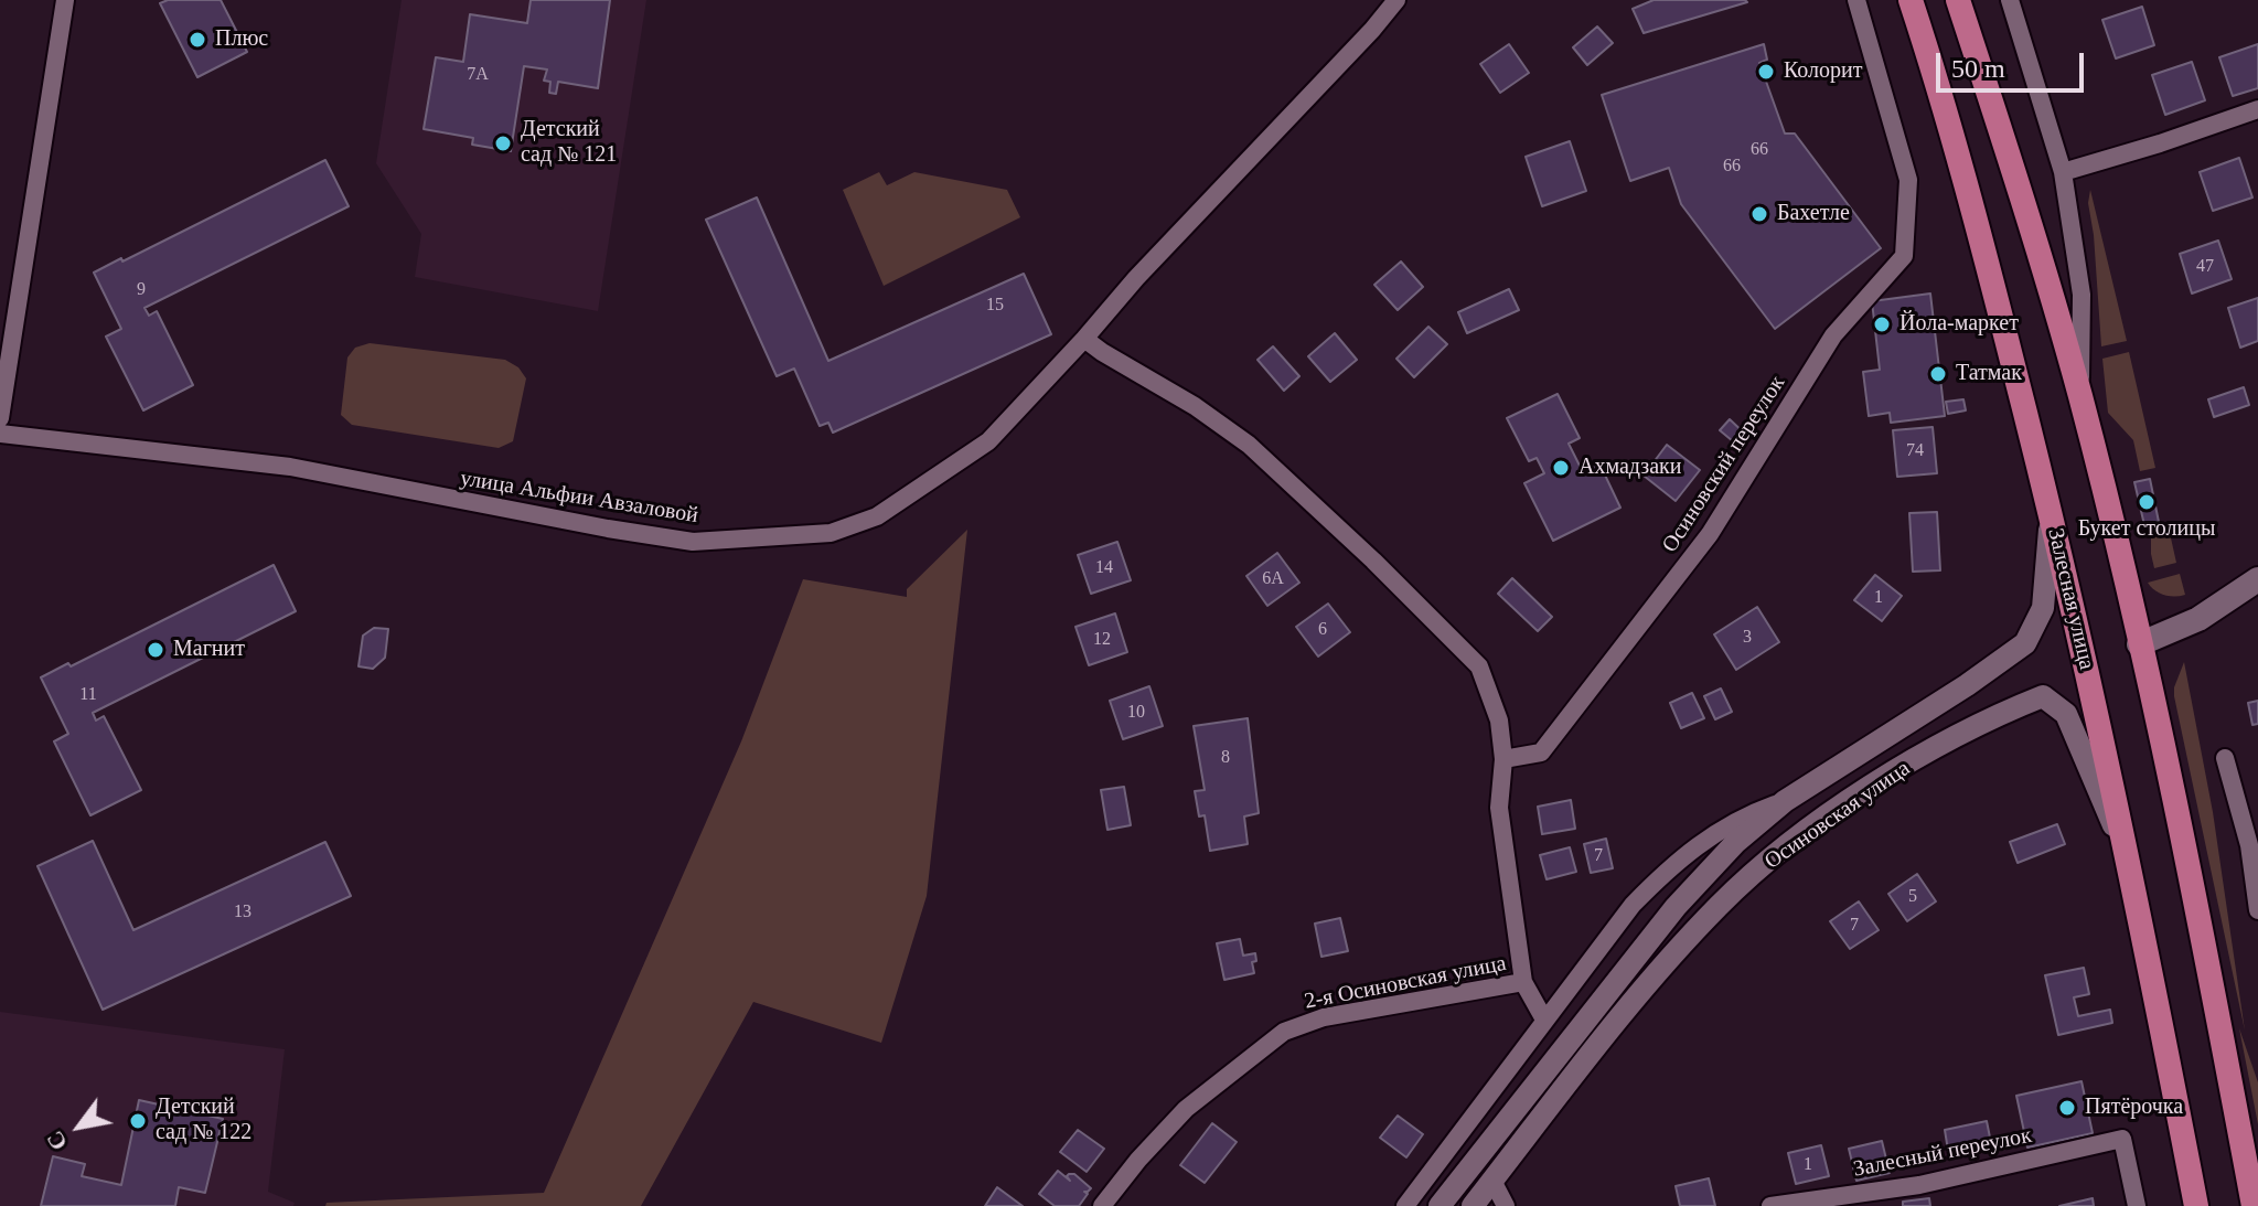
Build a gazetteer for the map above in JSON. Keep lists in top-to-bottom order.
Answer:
{
  "streets": {
    "main road": ["Залесная улица"],
    "street": [
      "Осиновский переулок",
      "улица Альфии Авзаловой",
      "Осиновская улица",
      "2-я Осиновская улица",
      "Залесный переулок"
    ]
  },
  "crossings": [
    ["Залесная улица", "Осиновская улица"]
  ],
  "places": [
    "Плюс",
    "Колорит",
    "Детский сад № 121",
    "Бахетле",
    "Йола-маркет",
    "Татмак",
    "Ахмадзаки",
    "Букет столицы",
    "Магнит",
    "Пятёрочка",
    "Детский сад № 122"
  ],
  "house_numbers": [
    "7А",
    "66",
    "66",
    "47",
    "9",
    "15",
    "74",
    "14",
    "6А",
    "1",
    "6",
    "3",
    "12",
    "11",
    "10",
    "8",
    "7",
    "5",
    "13",
    "7",
    "1"
  ],
  "scale_bar": "50 m",
  "north": "bottom left"
}
